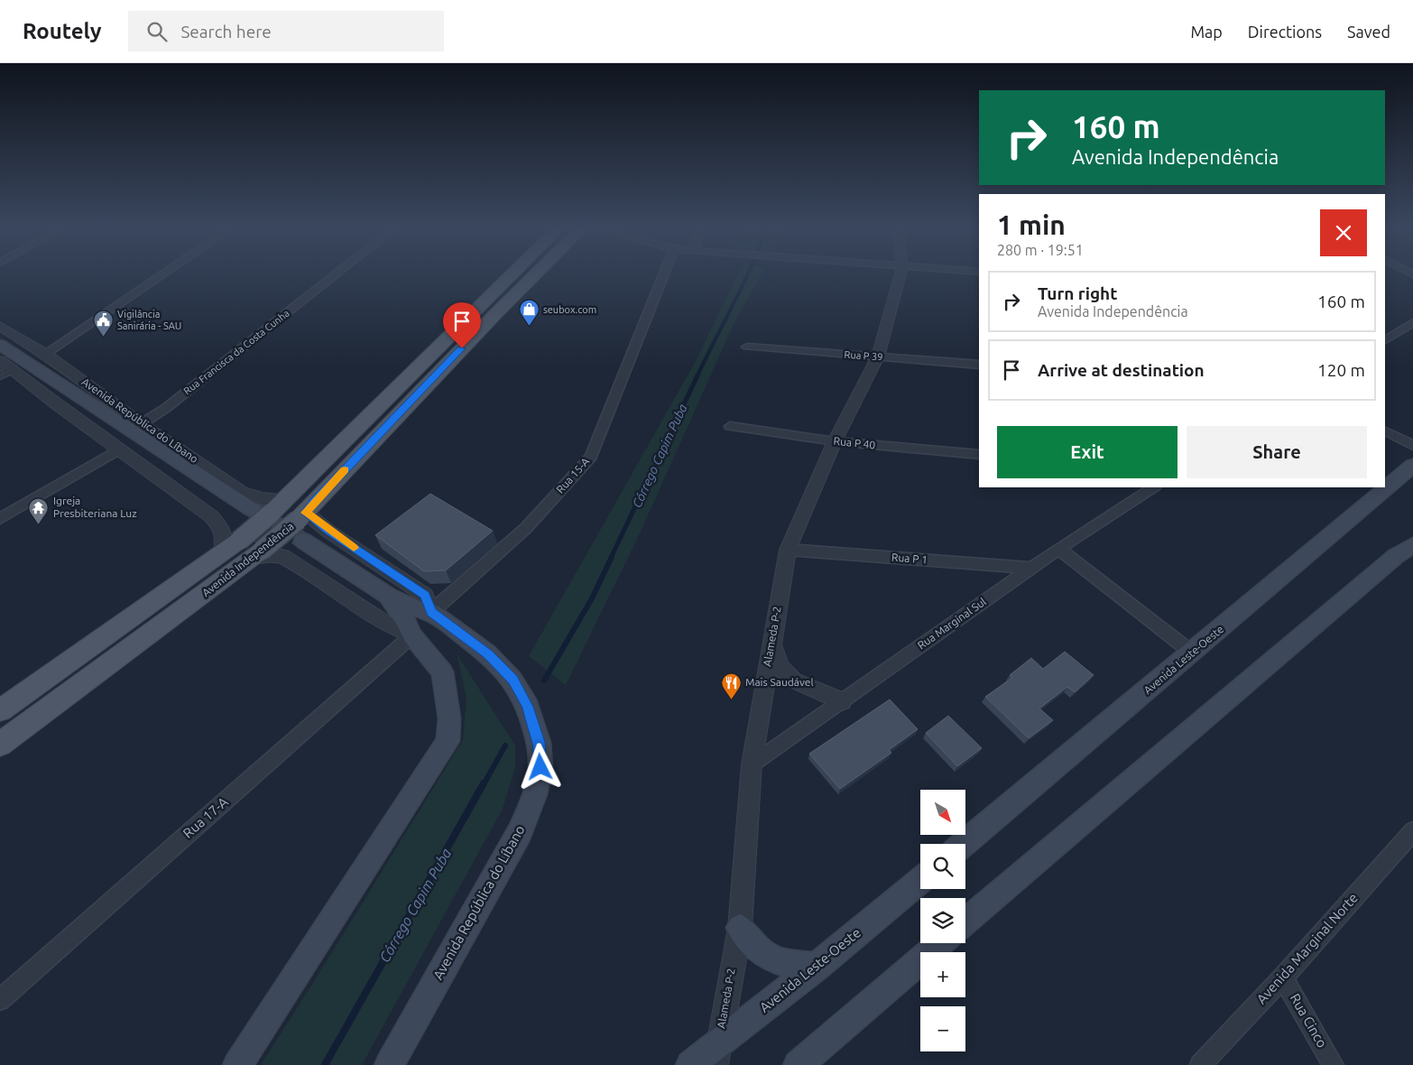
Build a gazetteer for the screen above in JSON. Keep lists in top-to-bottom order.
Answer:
{
  "streets": {
    "main road": ["Avenida República do Líbano", "Avenida Independência", "Avenida Leste-Oeste"],
    "street": [
      "Rua Francisca da Costa Cunha",
      "Rua P 39",
      "Rua P 40",
      "Rua 15-A",
      "Rua P 1",
      "Rua Marginal Sul",
      "Alameda P-2",
      "Rua 17-A",
      "Avenida Marginal Norte",
      "Rua Cinco"
    ]
  },
  "crossings": [
    ["Rua Francisca da Costa Cunha", "Avenida República do Líbano"],
    ["Rua P 39", "Alameda P-2"],
    ["Avenida República do Líbano", "Rua 15-A"],
    ["Avenida República do Líbano", "Avenida Independência"],
    ["Avenida República do Líbano", "Rua 17-A"],
    ["Rua P 40", "Alameda P-2"],
    ["Rua P 1", "Rua Marginal Sul"],
    ["Rua P 1", "Alameda P-2"],
    ["Rua Marginal Sul", "Alameda P-2"],
    ["Alameda P-2", "Avenida Leste-Oeste"],
    ["Avenida Marginal Norte", "Rua Cinco"]
  ],
  "water": ["Córrego Capim Puba"],
  "places": {
    "shop": ["seubox.com"],
    "public building": ["Vigilância Sanirária - SAU"],
    "temple": ["Igreja Presbiteriana Luz"],
    "restaurant": ["Mais Saudável"]
  },
  "north": "bottom right",
  "page": {
    "header": "Routely",
    "search": "Search here",
    "nav": ["Map", "Directions", "Saved"],
    "turn": ["160 m", "Avenida Independência"],
    "heading": ["1 min", "280 m · 19:51"],
    "list": [
      {
        "name": "Turn right",
        "note": "Avenida Independência",
        "value": "160 m"
      },
      {
        "name": "Arrive at destination",
        "value": "120 m"
      }
    ],
    "buttons": ["Exit", "Share"],
    "map_buttons": ["+", "−"]
  }
}
